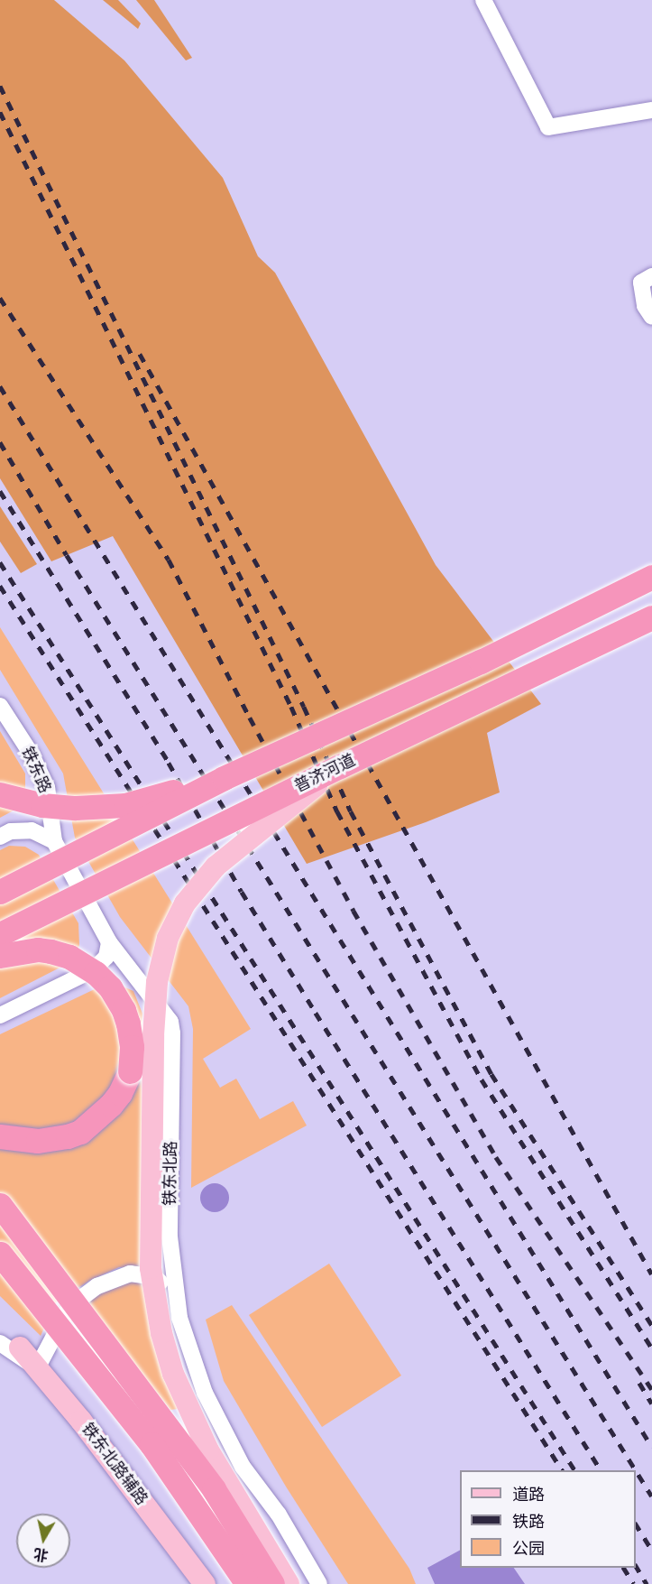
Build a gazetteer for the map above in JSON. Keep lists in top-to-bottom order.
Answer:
{
  "streets": {
    "highway": ["普济河道"],
    "main road": ["铁东北路辅路"],
    "street": ["铁东路", "铁东北路"]
  },
  "crossings": [
    ["铁东路", "铁东北路"]
  ],
  "legend": ["道路", "铁路", "公园"],
  "north": "bottom"
}
